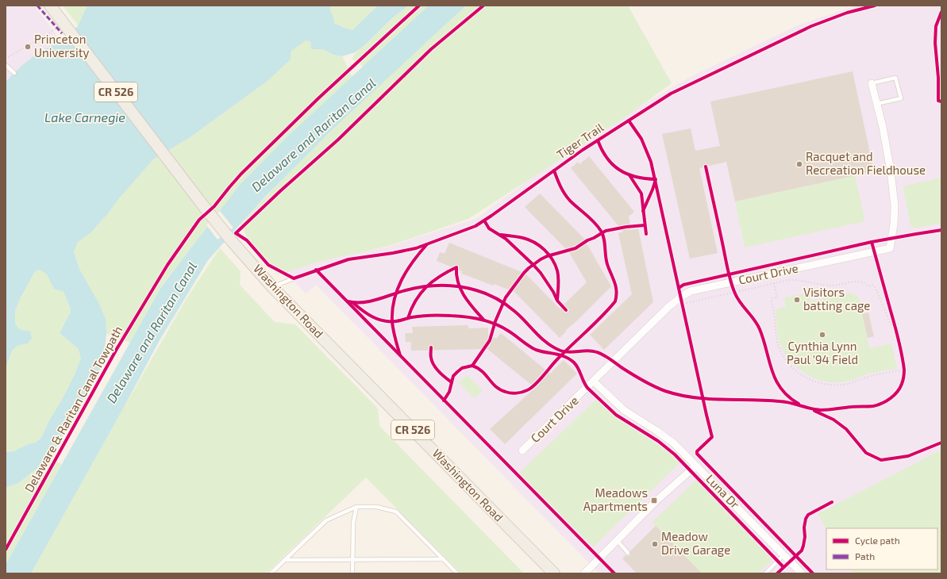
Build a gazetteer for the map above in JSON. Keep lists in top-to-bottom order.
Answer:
{
  "streets": {
    "main road": ["CR 526", "Washington Road"],
    "street": ["Court Drive", "Luna Dr"],
    "cycle path": ["Tiger Trail", "Delaware & Raritan Canal Towpath"]
  },
  "crossings": [
    ["Court Drive", "Luna Dr"]
  ],
  "water": ["Lake Carnegie", "Delaware and Raritan Canal"],
  "places": {
    "other": [
      "Princeton University",
      "Racquet and Recreation Fieldhouse",
      "Visitors batting cage",
      "Cynthia Lynn Paul '94 Field",
      "Meadow Drive Garage"
    ],
    "transit": ["Meadows Apartments"]
  },
  "legend": ["Cycle path", "Path"]
}
